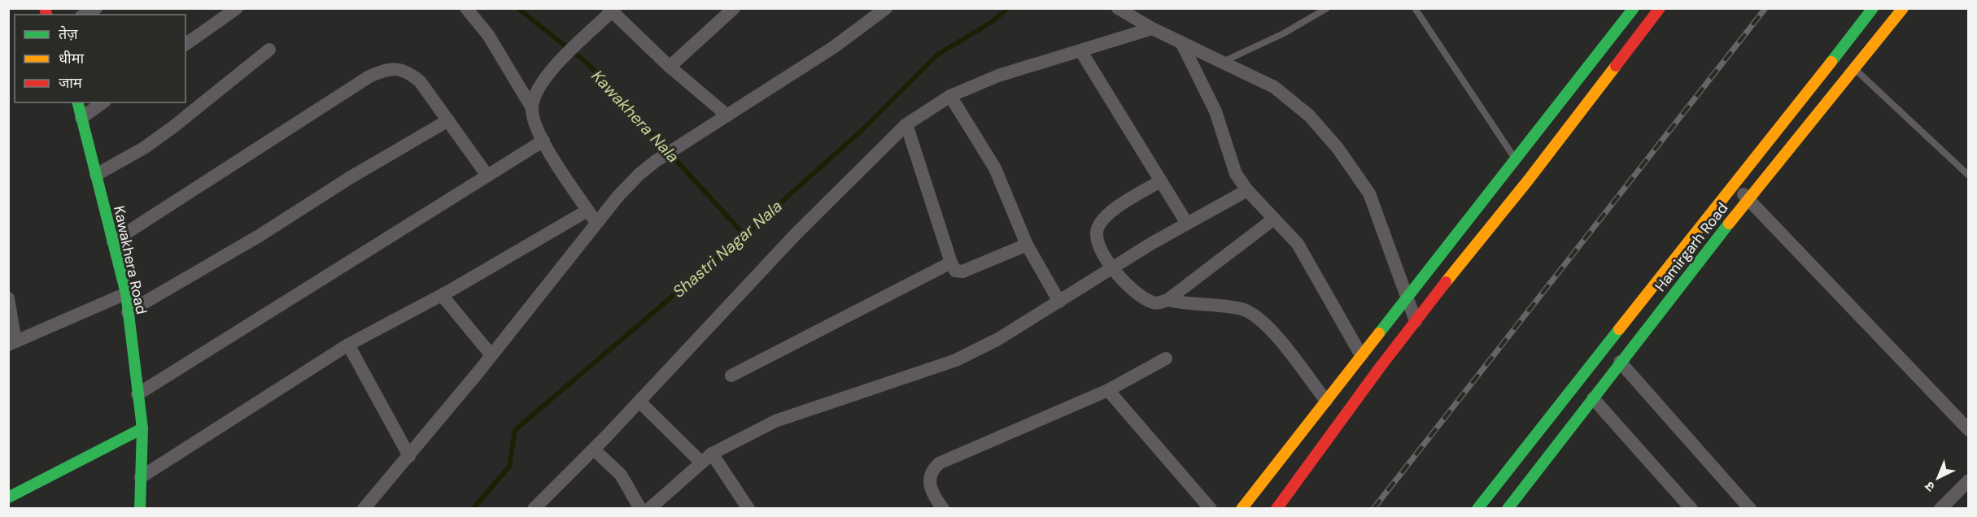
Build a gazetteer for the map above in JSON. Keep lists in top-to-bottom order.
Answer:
{
  "streets": {
    "street": ["Hamirgarh Road", "Kawakhera Road"]
  },
  "water": ["Kawakhera Nala", "Shastri Nagar Nala"],
  "legend": ["तेज़", "धीमा", "जाम"],
  "north": "bottom left"
}
